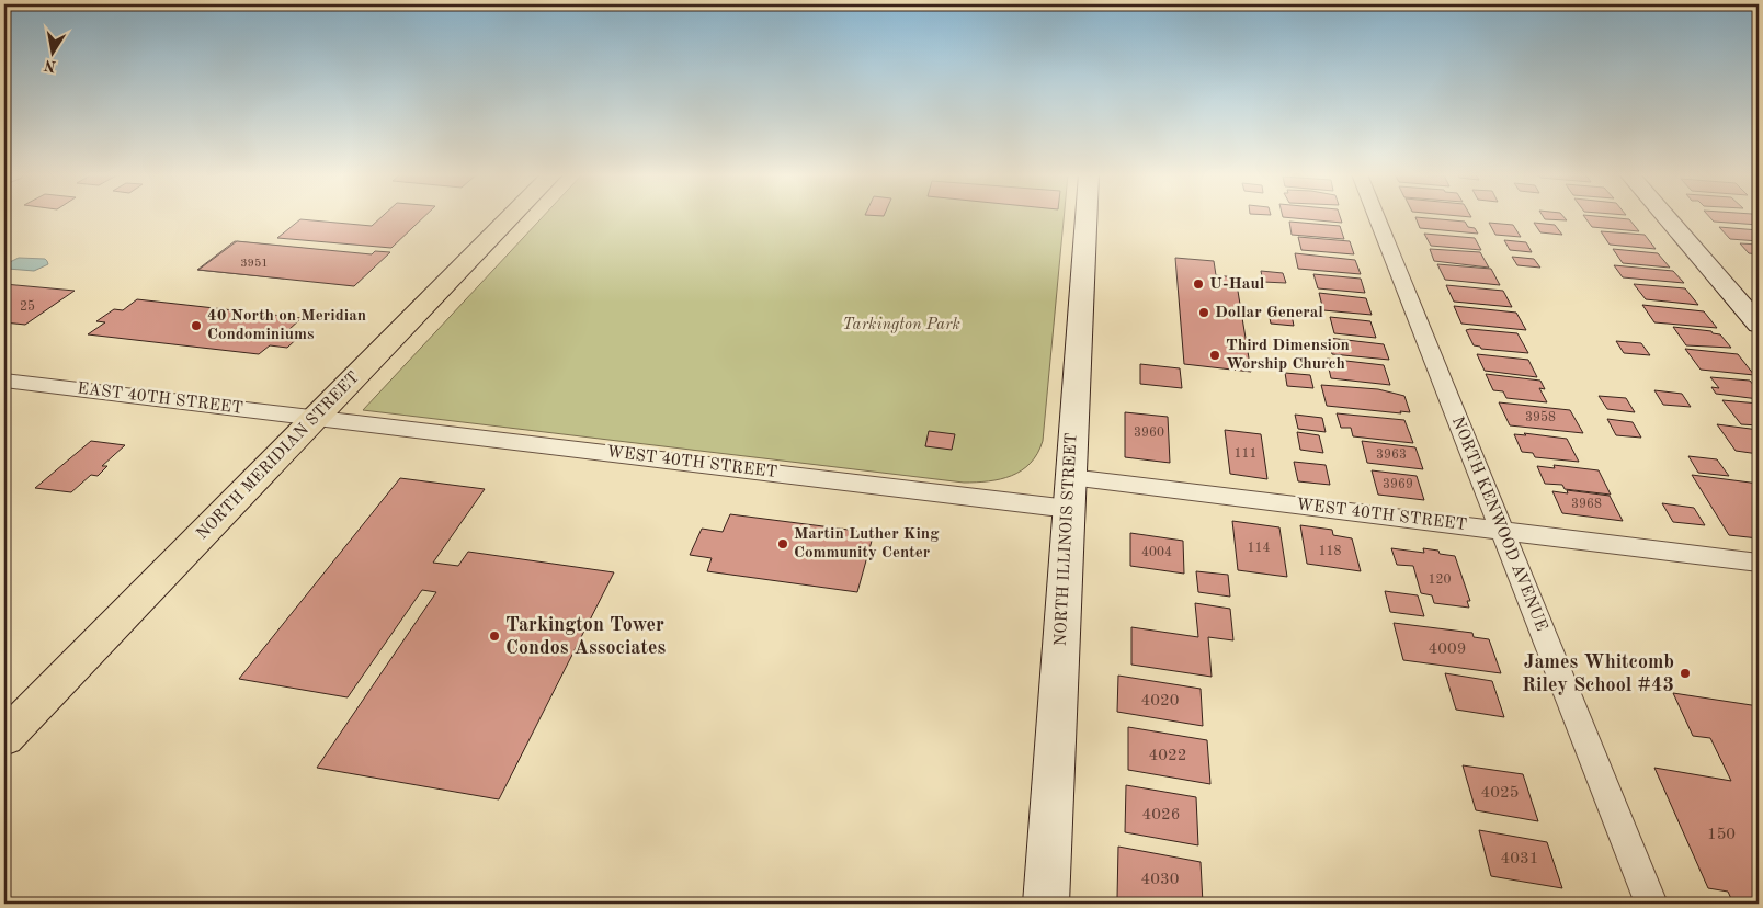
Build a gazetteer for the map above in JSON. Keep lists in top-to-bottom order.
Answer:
{
  "streets": {
    "main road": ["NORTH MERIDIAN STREET"],
    "street": [
      "EAST 40TH STREET",
      "WEST 40TH STREET",
      "NORTH KENWOOD AVENUE",
      "NORTH ILLINOIS STREET"
    ]
  },
  "crossings": [
    ["EAST 40TH STREET", "NORTH MERIDIAN STREET"],
    ["EAST 40TH STREET", "WEST 40TH STREET"],
    ["NORTH MERIDIAN STREET", "WEST 40TH STREET"],
    ["WEST 40TH STREET", "NORTH KENWOOD AVENUE"],
    ["WEST 40TH STREET", "NORTH ILLINOIS STREET"]
  ],
  "parks": ["Tarkington Park"],
  "places": [
    "U-Haul",
    "Dollar General",
    "40 North on Meridian Condominiums",
    "Third Dimension Worship Church",
    "Martin Luther King Community Center",
    "Tarkington Tower Condos Associates",
    "James Whitcomb Riley School #43"
  ],
  "house_numbers": [
    "3951",
    "25",
    "3958",
    "3960",
    "111",
    "3963",
    "3969",
    "3968",
    "114",
    "118",
    "4004",
    "120",
    "4009",
    "4020",
    "4022",
    "4025",
    "4026",
    "150",
    "4031",
    "4030"
  ],
  "north": "bottom"
}
